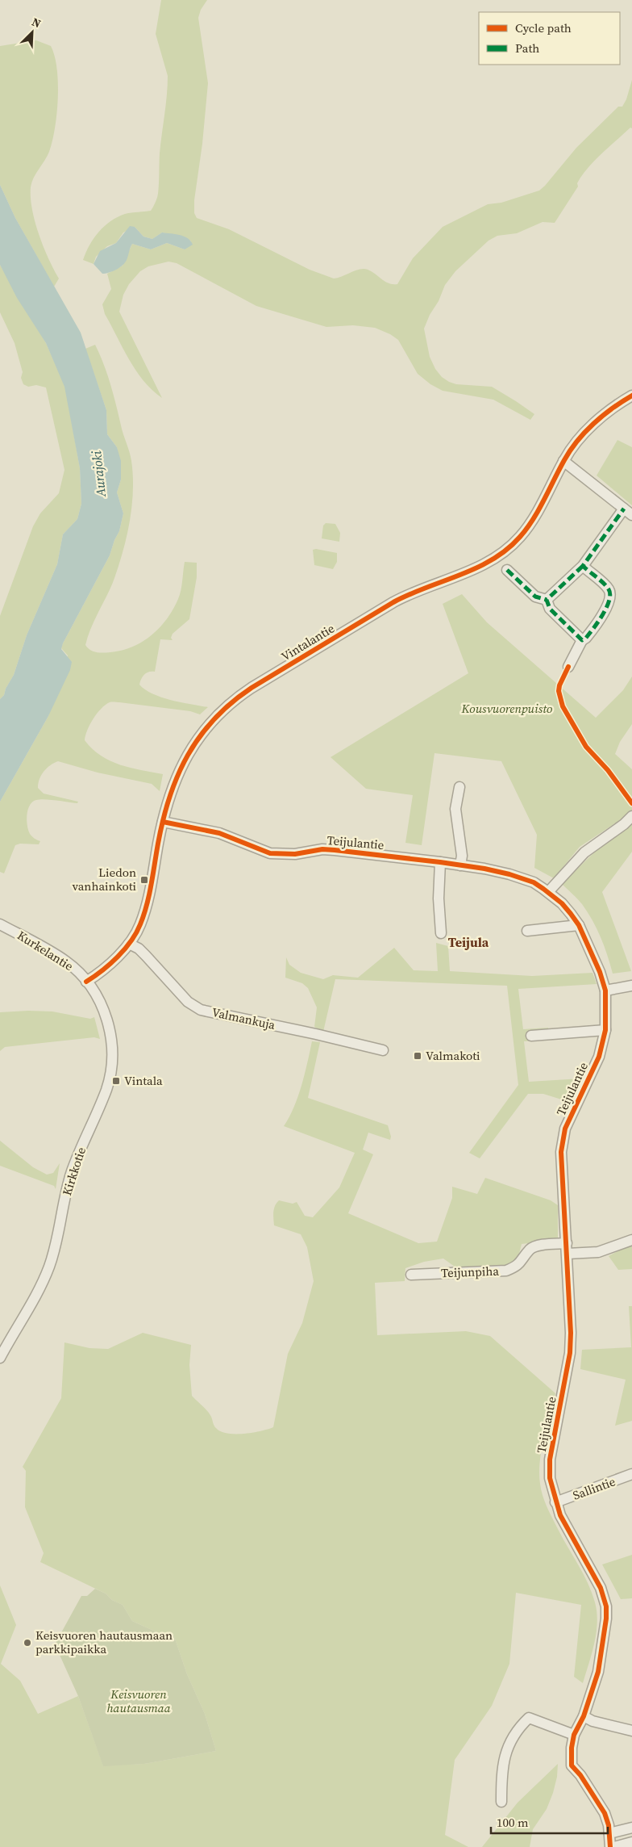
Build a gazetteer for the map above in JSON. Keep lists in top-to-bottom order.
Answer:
{
  "streets": {
    "street": [
      "Vintalantie",
      "Teijulantie",
      "Kurkelantie",
      "Valmankuja",
      "Kirkkotie",
      "Teijunpiha",
      "Sallintie"
    ]
  },
  "crossings": [
    ["Vintalantie", "Teijulantie"],
    ["Vintalantie", "Kurkelantie"],
    ["Vintalantie", "Valmankuja"],
    ["Vintalantie", "Kirkkotie"],
    ["Teijulantie", "Teijunpiha"],
    ["Teijulantie", "Sallintie"],
    ["Kurkelantie", "Kirkkotie"]
  ],
  "districts": ["Teijula"],
  "water": ["Aurajoki"],
  "parks": ["Kousvuorenpuisto", "Keisvuoren hautausmaa"],
  "places": {
    "transit": ["Liedon vanhainkoti", "Valmakoti", "Vintala"],
    "other": ["Keisvuoren hautausmaan parkkipaikka"]
  },
  "legend": ["Cycle path", "Path"],
  "scale_bar": "100 m",
  "north": "top right"
}
